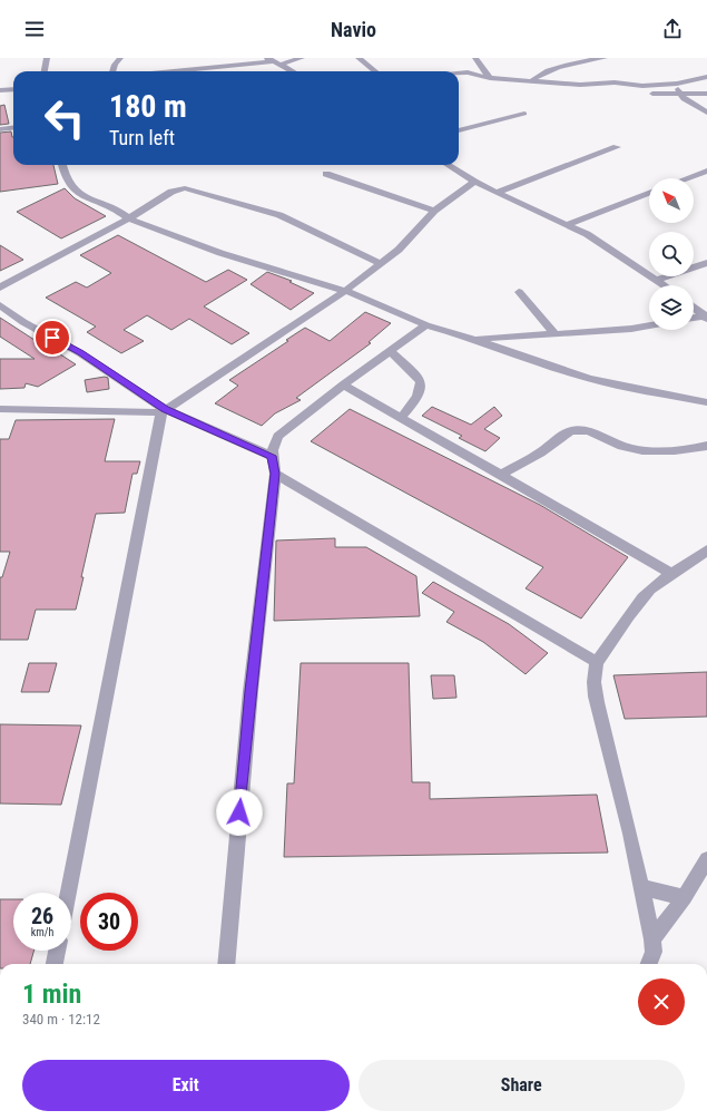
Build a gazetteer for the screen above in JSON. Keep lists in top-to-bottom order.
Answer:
{
  "north": "top left",
  "page": {
    "header": "Navio",
    "turn": ["180 m", "Turn left"],
    "speed": "26 km/h",
    "limit": "30",
    "heading": ["1 min", "340 m · 12:12"],
    "buttons": ["Exit", "Share"]
  }
}
